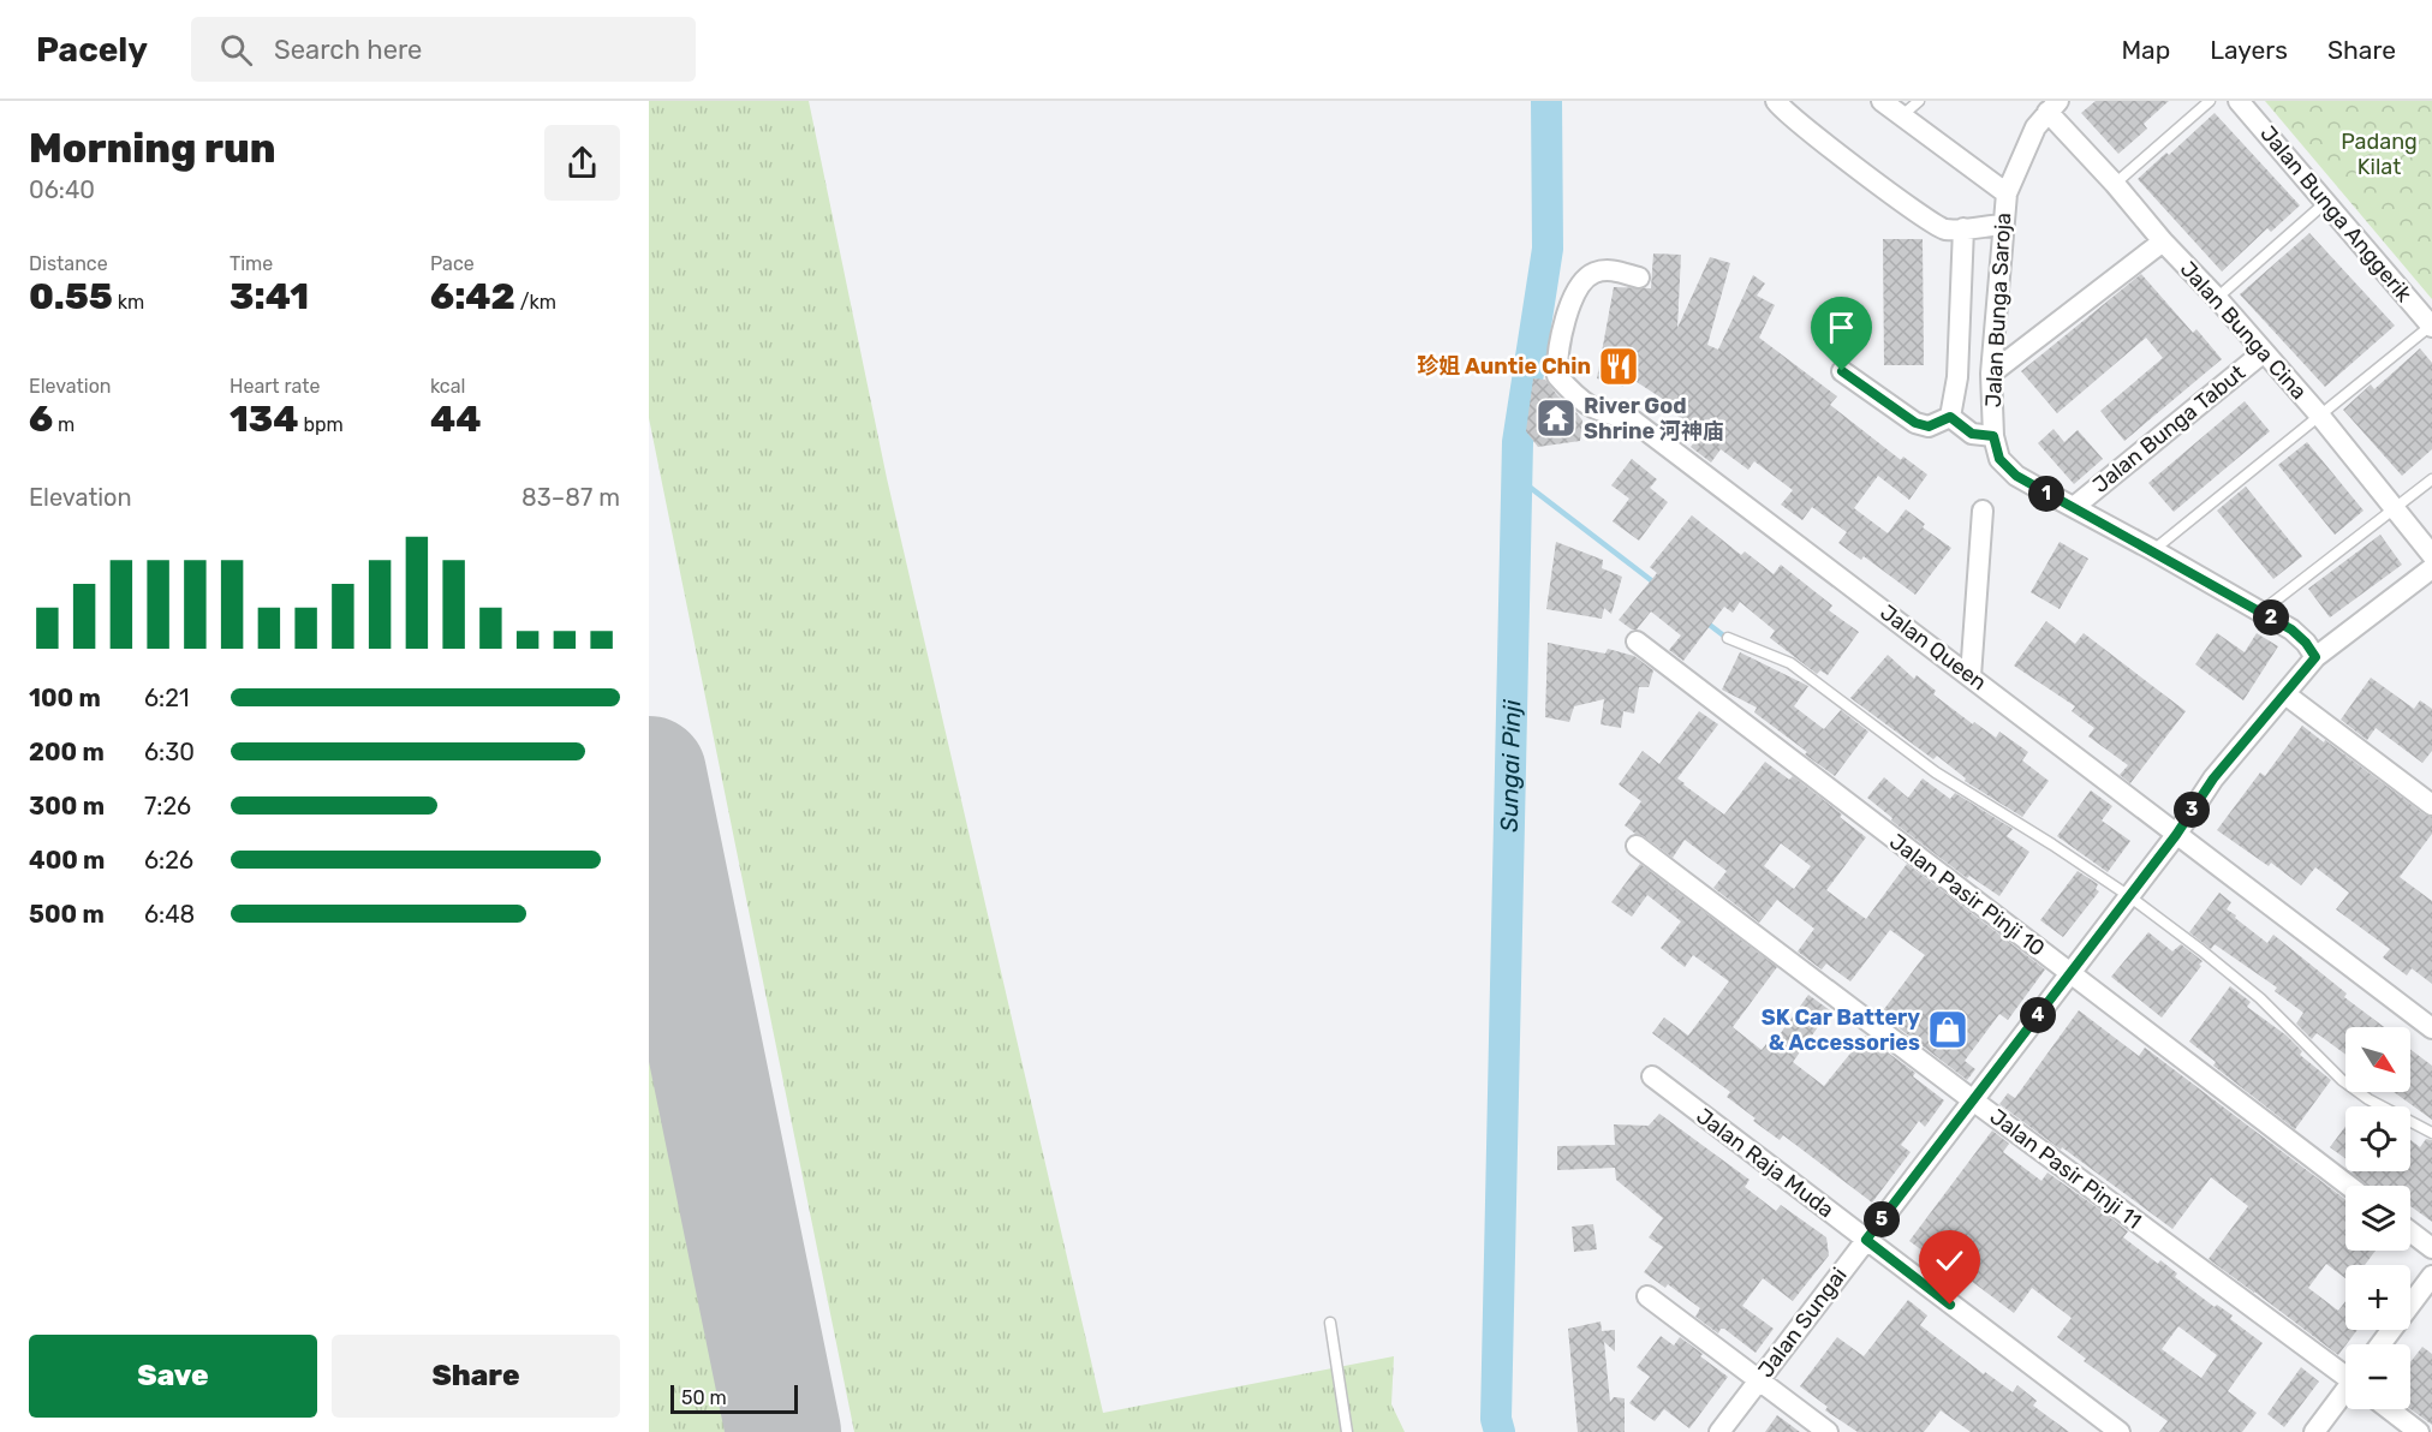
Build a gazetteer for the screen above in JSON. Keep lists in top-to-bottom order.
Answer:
{
  "streets": {
    "street": [
      "Jalan Bunga Anggerik",
      "Jalan Bunga Saroja",
      "Jalan Bunga Cina",
      "Jalan Bunga Tabut",
      "Jalan Queen",
      "Jalan Pasir Pinji 10",
      "Jalan Raja Muda",
      "Jalan Pasir Pinji 11",
      "Jalan Sungai"
    ]
  },
  "crossings": [
    ["Jalan Bunga Saroja", "Jalan Bunga Cina"],
    ["Jalan Bunga Saroja", "Jalan Bunga Tabut"],
    ["Jalan Bunga Saroja", "Jalan Sungai"],
    ["Jalan Bunga Cina", "Jalan Bunga Tabut"],
    ["Jalan Queen", "Jalan Sungai"],
    ["Jalan Pasir Pinji 10", "Jalan Sungai"],
    ["Jalan Raja Muda", "Jalan Sungai"],
    ["Jalan Pasir Pinji 11", "Jalan Sungai"]
  ],
  "water": ["Sungai Pinji"],
  "parks": ["Padang Kilat"],
  "places": {
    "restaurant": ["珍姐 Auntie Chin"],
    "temple": ["River God Shrine 河神庙"],
    "shop": ["SK Car Battery & Accessories"]
  },
  "scale_bar": "50 m",
  "north": "bottom right",
  "page": {
    "header": "Pacely",
    "search": "Search here",
    "nav": ["Map", "Layers", "Share"],
    "heading": ["Morning run", "06:40"],
    "stats": [
      ["Distance", "0.55 km"],
      ["Time", "3:41"],
      ["Pace", "6:42 /km"],
      ["Elevation", "6 m"],
      ["Heart rate", "134 bpm"],
      ["kcal", "44"]
    ],
    "chart": ["Elevation", "83–87 m"],
    "pins": [
      "1",
      "2",
      "3",
      "4",
      "5"
    ],
    "list": [
      {
        "name": "100 m",
        "note": "6:21"
      },
      {
        "name": "200 m",
        "note": "6:30"
      },
      {
        "name": "300 m",
        "note": "7:26"
      },
      {
        "name": "400 m",
        "note": "6:26"
      },
      {
        "name": "500 m",
        "note": "6:48"
      }
    ],
    "map_buttons": ["+", "−"],
    "buttons": ["Save", "Share"],
    "scale": "50 m"
  }
}
